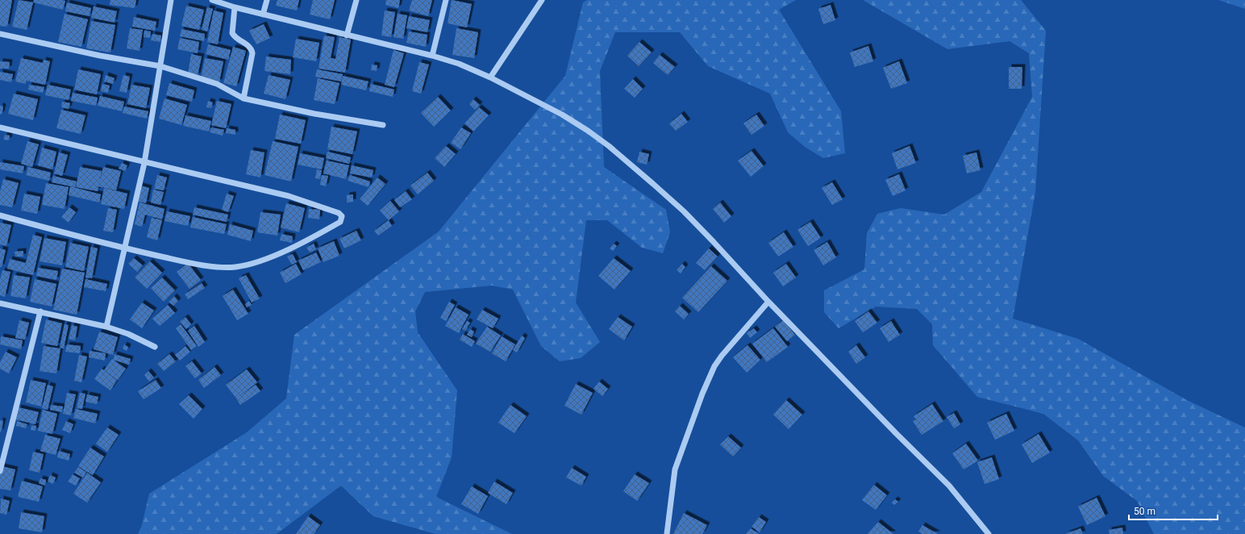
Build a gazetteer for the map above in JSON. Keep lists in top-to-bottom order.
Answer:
{
  "scale_bar": "50 m"
}
